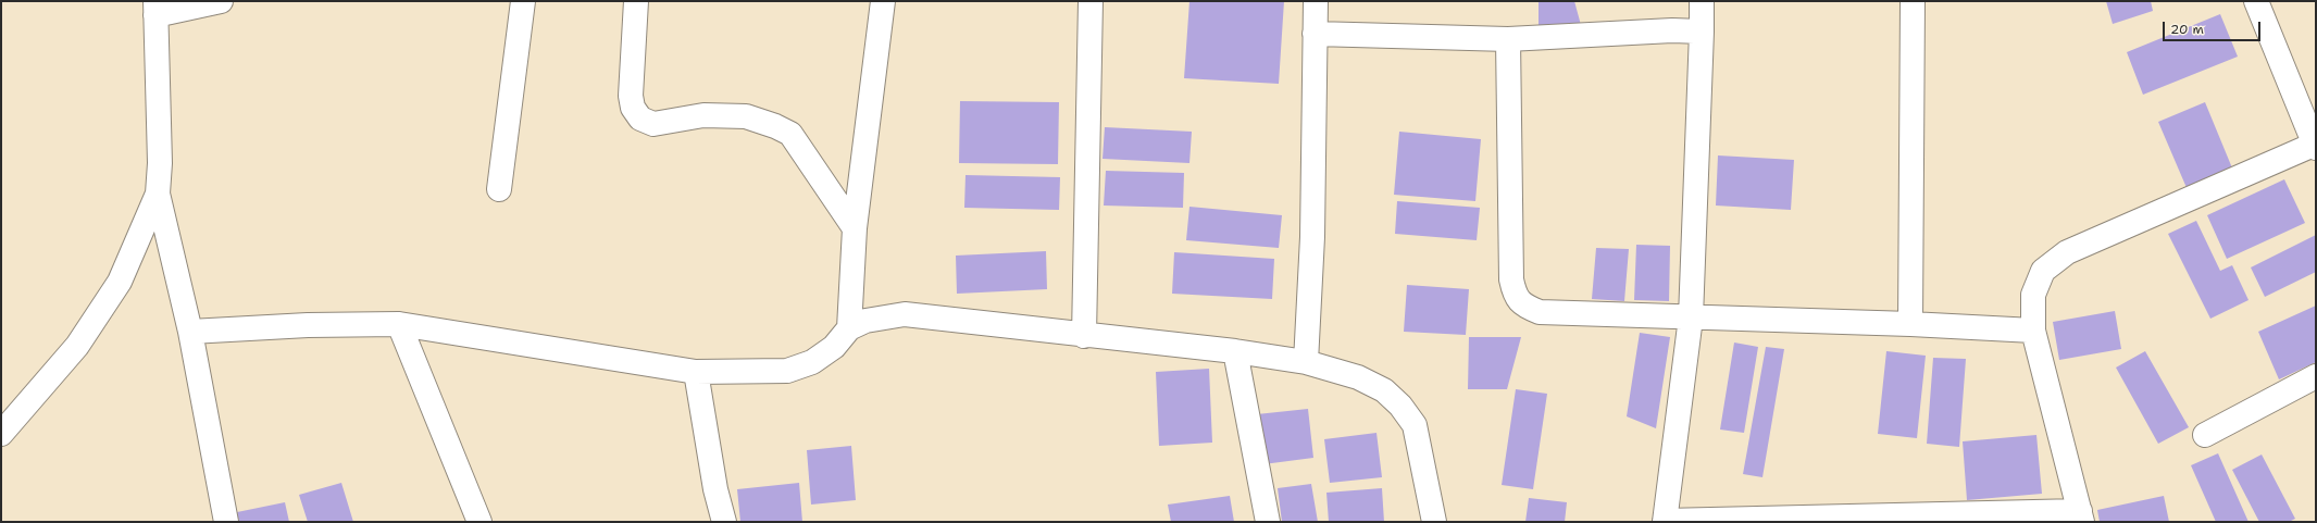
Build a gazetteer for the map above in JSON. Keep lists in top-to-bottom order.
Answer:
{
  "scale_bar": "20 m"
}
